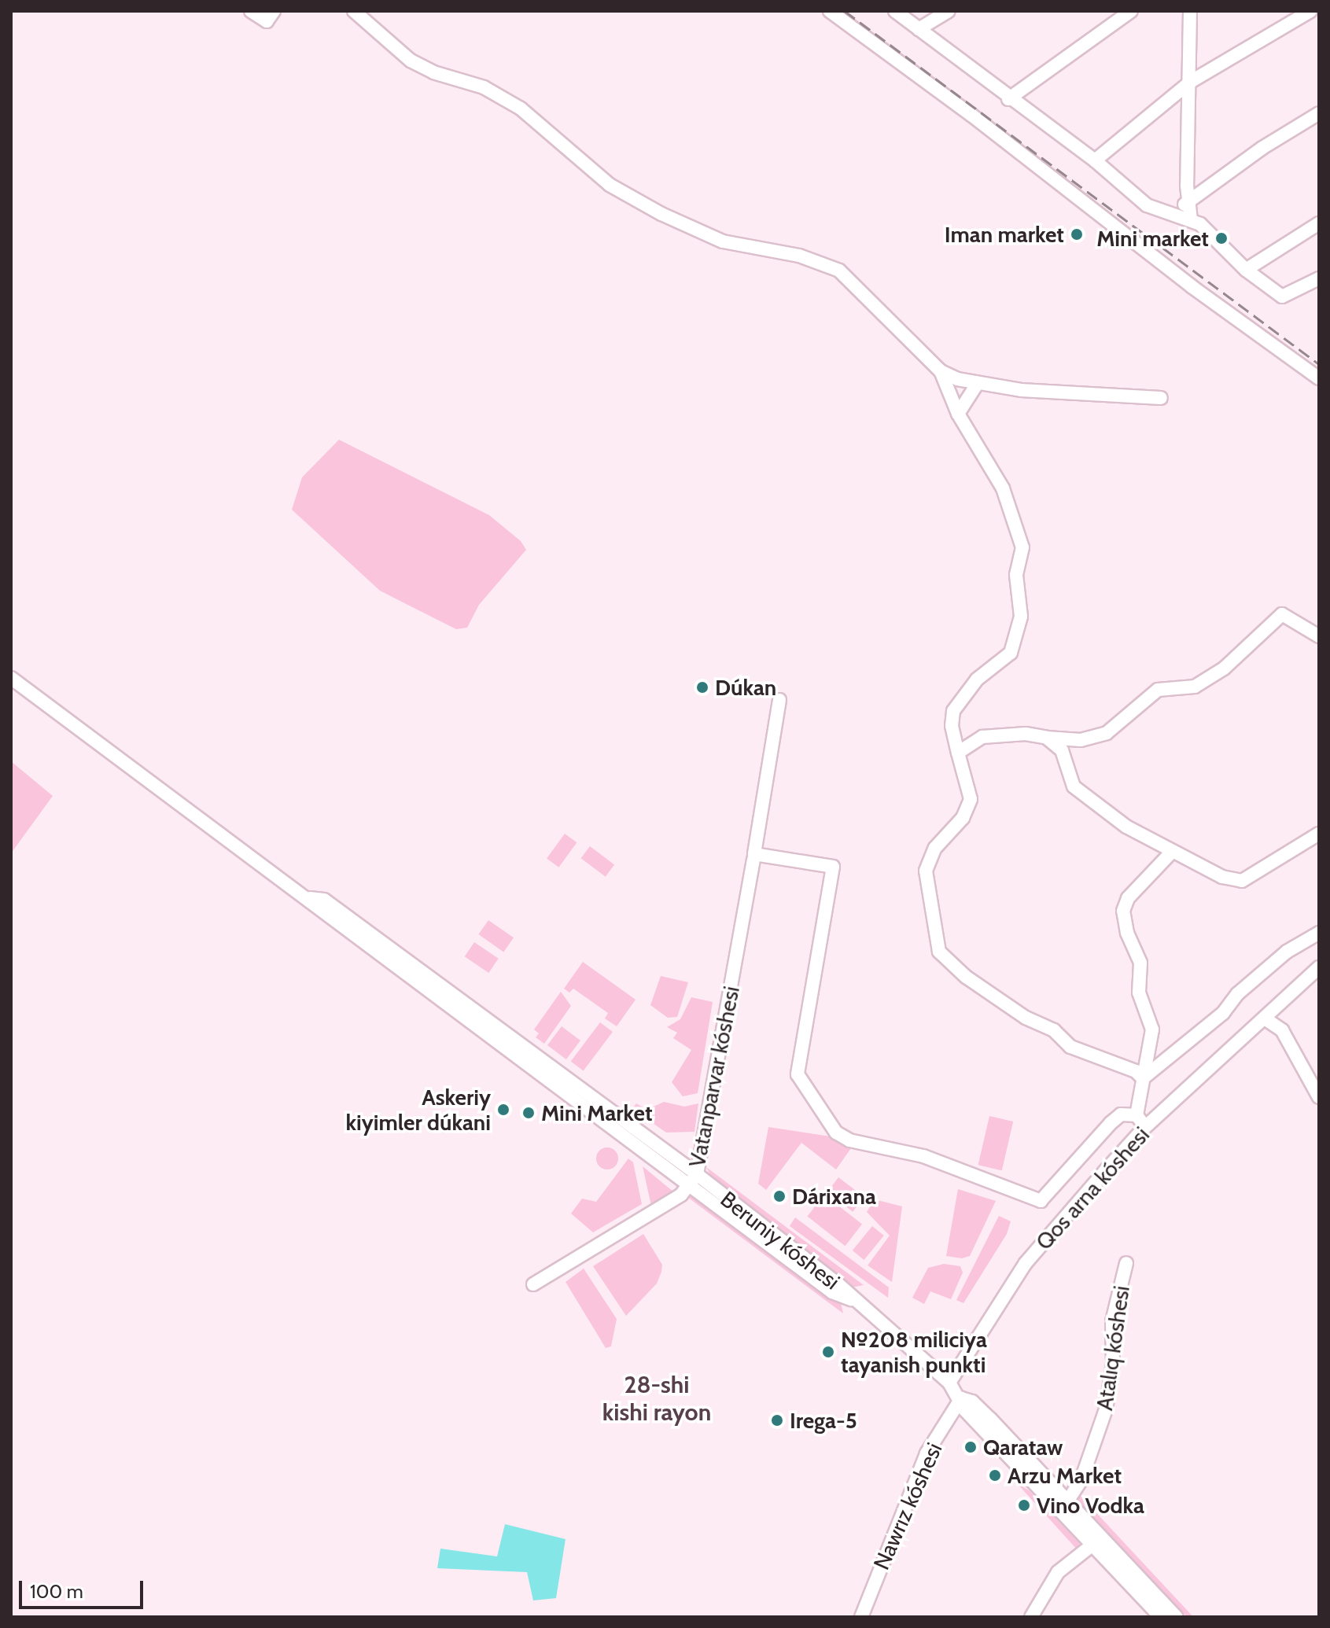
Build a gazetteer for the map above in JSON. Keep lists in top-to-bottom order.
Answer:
{
  "streets": {
    "street": [
      "Vatanparvar kóshesi",
      "Qos arna kóshesi",
      "Beruniy kóshesi",
      "Atalıq kóshesi",
      "Nawrız kóshesi"
    ]
  },
  "crossings": [
    ["Vatanparvar kóshesi", "Beruniy kóshesi"],
    ["Qos arna kóshesi", "Beruniy kóshesi"],
    ["Beruniy kóshesi", "Nawrız kóshesi"]
  ],
  "districts": ["28-shi kishi rayon"],
  "places": [
    "Iman market",
    "Mini market",
    "Dúkan",
    "Askeriy kiyimler dúkani",
    "Mini Market",
    "Dárixana",
    "№208 miliciya tayanish punkti",
    "Irega-5",
    "Qarataw",
    "Arzu Market",
    "Vino Vodka"
  ],
  "scale_bar": "100 m"
}
